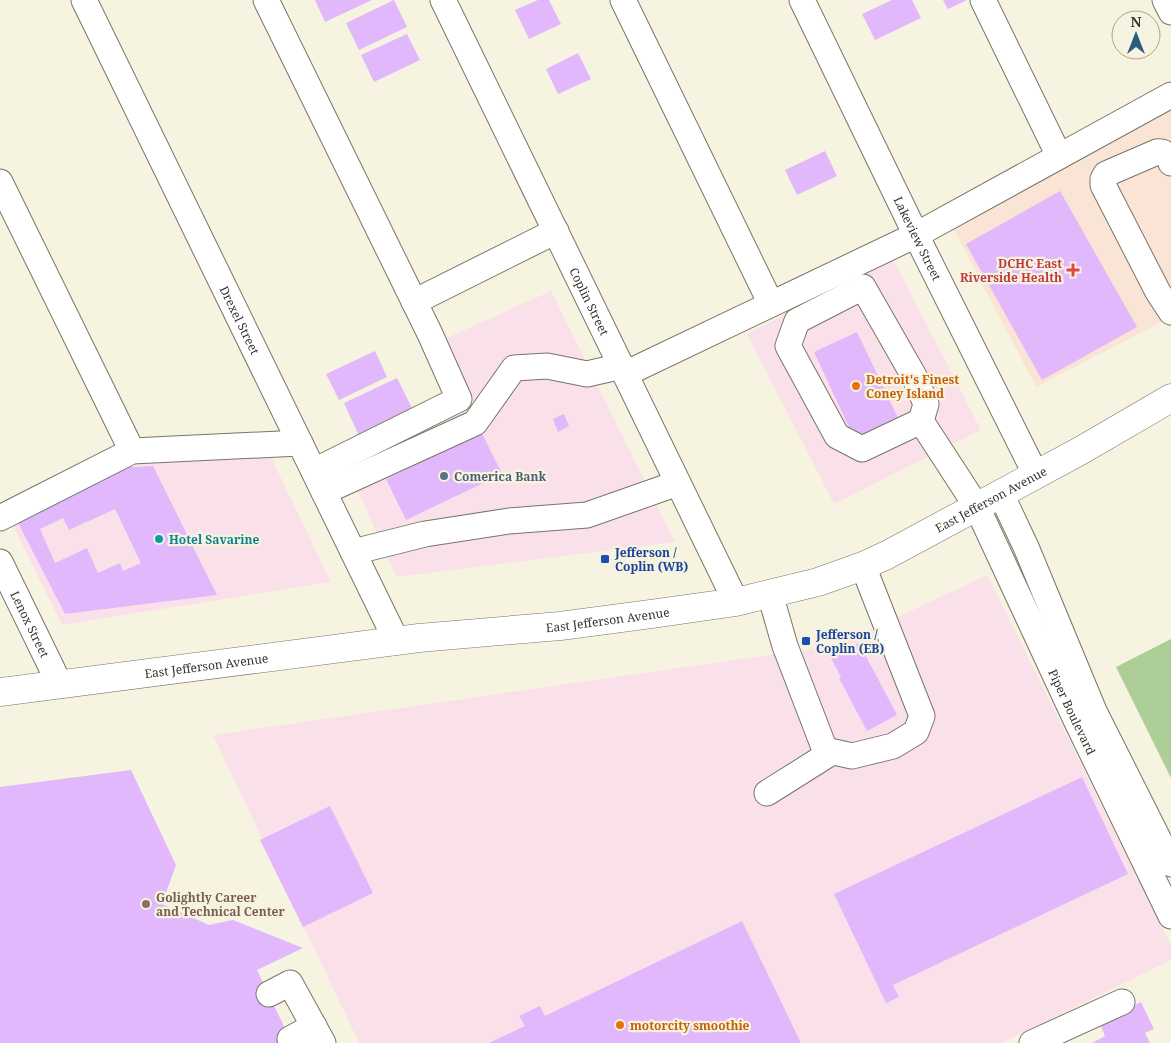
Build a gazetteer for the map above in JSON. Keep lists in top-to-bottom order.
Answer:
{
  "streets": {
    "main road": ["East Jefferson Avenue"],
    "street": [
      "Lakeview Street",
      "Coplin Street",
      "Drexel Street",
      "Lenox Street",
      "Piper Boulevard"
    ]
  },
  "crossings": [
    ["Lakeview Street", "East Jefferson Avenue"],
    ["Coplin Street", "East Jefferson Avenue"],
    ["Drexel Street", "East Jefferson Avenue"],
    ["East Jefferson Avenue", "Lenox Street"],
    ["East Jefferson Avenue", "Piper Boulevard"]
  ],
  "places": {
    "health": ["DCHC East Riverside Health"],
    "other": [
      "Detroit's Finest Coney Island",
      "Comerica Bank",
      "Hotel Savarine",
      "Golightly Career and Technical Center",
      "motorcity smoothie"
    ],
    "transit": ["Jefferson / Coplin (WB)", "Jefferson / Coplin (EB)"]
  },
  "north": "top"
}
